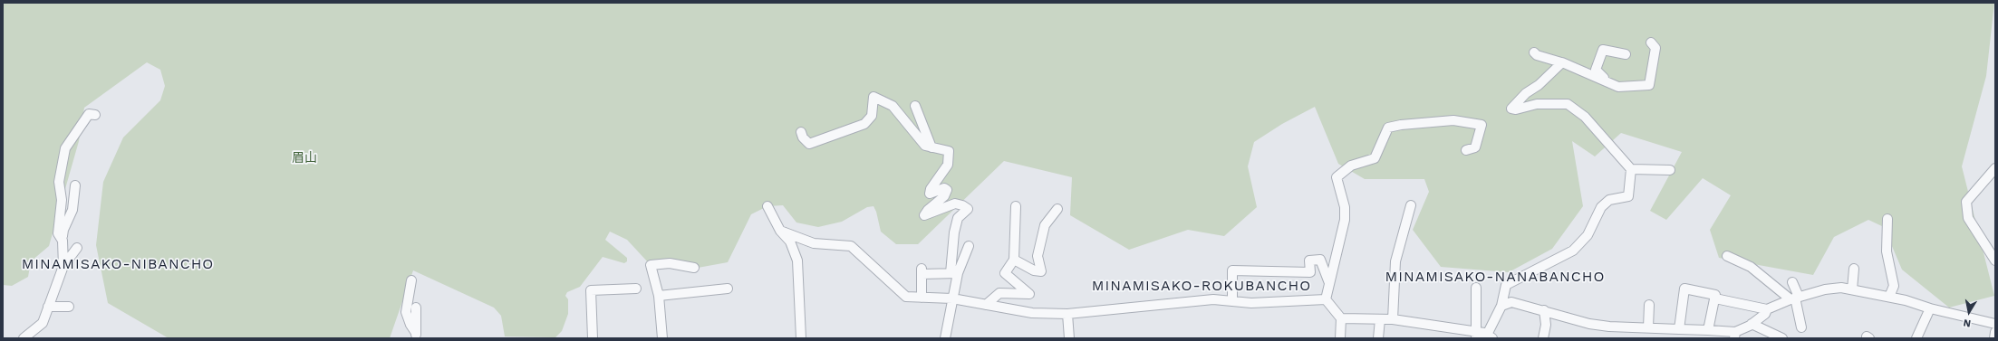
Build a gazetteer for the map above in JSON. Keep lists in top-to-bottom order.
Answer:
{
  "districts": ["MINAMISAKO-NIBANCHO", "MINAMISAKO-NANABANCHO", "MINAMISAKO-ROKUBANCHO"],
  "parks": ["眉山"],
  "north": "bottom"
}
